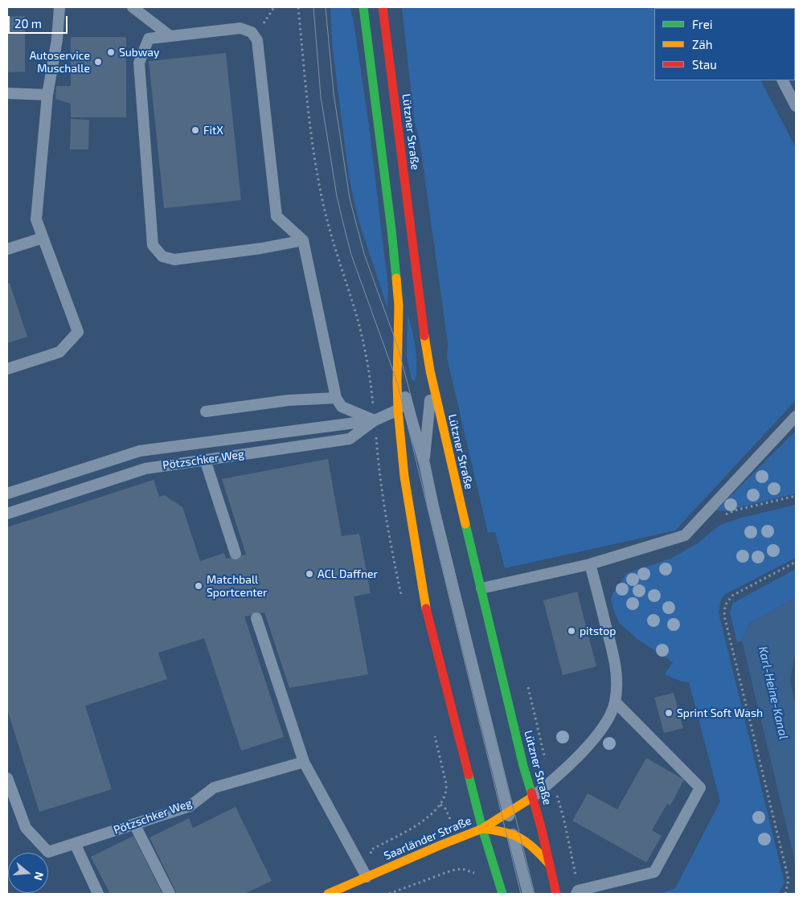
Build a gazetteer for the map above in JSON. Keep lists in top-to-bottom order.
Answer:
{
  "streets": {
    "main road": ["Lützner Straße", "Saarländer Straße"],
    "lane": ["Pötzschker Weg"]
  },
  "crossings": [
    ["Lützner Straße", "Saarländer Straße"]
  ],
  "water": ["Karl-Heine-Kanal"],
  "places": [
    "Subway",
    "Autoservice Muschalle",
    "FitX",
    "ACL Daffner",
    "Matchball Sportcenter",
    "pitstop",
    "Sprint Soft Wash"
  ],
  "legend": ["Frei", "Zäh", "Stau"],
  "scale_bar": "20 m",
  "north": "right"
}
